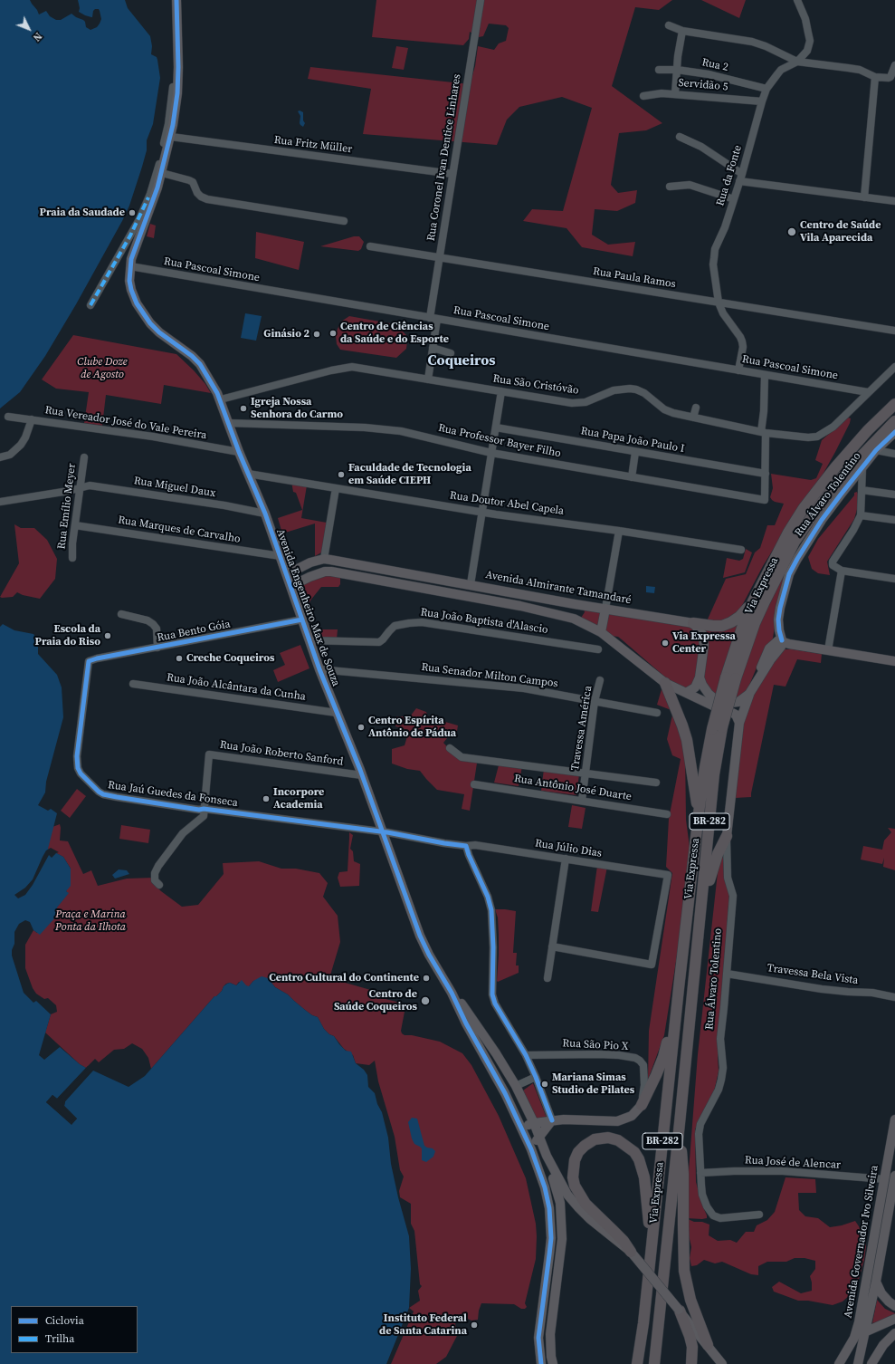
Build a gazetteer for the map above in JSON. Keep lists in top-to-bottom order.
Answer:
{
  "streets": {
    "highway": ["Via Expressa", "BR-282"],
    "main road": [
      "Rua Álvaro Tolentino",
      "Avenida Almirante Tamandaré",
      "Avenida Engenheiro Max de Souza",
      "Avenida Governador Ivo Silveira"
    ],
    "street": [
      "Rua 2",
      "Servidão 5",
      "Rua Fritz Müller",
      "Rua Coronel Ivan Dentice Linhares",
      "Rua da Fonte",
      "Rua Pascoal Simone",
      "Rua Paula Ramos",
      "Rua São Cristóvão",
      "Rua Vereador José do Vale Pereira",
      "Rua Papa João Paulo I",
      "Rua Professor Bayer Filho",
      "Rua Miguel Daux",
      "Rua Doutor Abel Capela",
      "Rua Emílio Meyer",
      "Rua Marques de Carvalho",
      "Rua João Baptista d'Alascio",
      "Rua Bento Góia",
      "Rua Senador Milton Campos",
      "Rua João Alcântara da Cunha",
      "Travessa América",
      "Rua João Roberto Sanford",
      "Rua Antônio José Duarte",
      "Rua Jaú Guedes da Fonseca",
      "Rua Júlio Dias",
      "Travessa Bela Vista",
      "Rua São Pio X",
      "Rua José de Alencar"
    ]
  },
  "crossings": [
    ["Rua 2", "Rua da Fonte"],
    ["Servidão 5", "Rua da Fonte"],
    ["Rua Fritz Müller", "Rua Coronel Ivan Dentice Linhares"],
    ["Rua Fritz Müller", "Avenida Engenheiro Max de Souza"],
    ["Rua Coronel Ivan Dentice Linhares", "Rua Pascoal Simone"],
    ["Rua Coronel Ivan Dentice Linhares", "Rua Paula Ramos"],
    ["Rua Coronel Ivan Dentice Linhares", "Rua São Cristóvão"],
    ["Rua da Fonte", "Rua Pascoal Simone"],
    ["Rua da Fonte", "Rua Paula Ramos"],
    ["Rua Pascoal Simone", "Rua São Cristóvão"],
    ["Rua Pascoal Simone", "Avenida Engenheiro Max de Souza"],
    ["Rua São Cristóvão", "Avenida Engenheiro Max de Souza"],
    ["Rua Vereador José do Vale Pereira", "Avenida Engenheiro Max de Souza"],
    ["Rua Papa João Paulo I", "Rua Professor Bayer Filho"],
    ["Rua Professor Bayer Filho", "Avenida Engenheiro Max de Souza"],
    ["Rua Miguel Daux", "Rua Emílio Meyer"],
    ["Rua Miguel Daux", "Avenida Engenheiro Max de Souza"],
    ["Rua Álvaro Tolentino", "Travessa Bela Vista"],
    ["Rua Álvaro Tolentino", "Rua José de Alencar"],
    ["Rua Doutor Abel Capela", "Avenida Engenheiro Max de Souza"],
    ["Rua Emílio Meyer", "Rua Marques de Carvalho"],
    ["Rua Marques de Carvalho", "Avenida Engenheiro Max de Souza"],
    ["Avenida Almirante Tamandaré", "Avenida Engenheiro Max de Souza"],
    ["Avenida Engenheiro Max de Souza", "Rua João Baptista d'Alascio"],
    ["Avenida Engenheiro Max de Souza", "Rua Bento Góia"],
    ["Avenida Engenheiro Max de Souza", "Rua Senador Milton Campos"],
    ["Avenida Engenheiro Max de Souza", "Rua João Alcântara da Cunha"],
    ["Avenida Engenheiro Max de Souza", "Rua João Roberto Sanford"],
    ["Avenida Engenheiro Max de Souza", "Rua Jaú Guedes da Fonseca"],
    ["Rua Bento Góia", "Rua Jaú Guedes da Fonseca"],
    ["Rua Senador Milton Campos", "Travessa América"],
    ["Travessa América", "Rua Antônio José Duarte"],
    ["Rua João Roberto Sanford", "Rua Jaú Guedes da Fonseca"],
    ["Rua Jaú Guedes da Fonseca", "Rua Júlio Dias"],
    ["Rua José de Alencar", "Avenida Governador Ivo Silveira"]
  ],
  "districts": ["Coqueiros"],
  "parks": ["Clube Doze de Agosto", "Praça e Marina Ponta da Ilhota"],
  "places": [
    "Praia da Saudade",
    "Centro de Saúde Vila Aparecida",
    "Centro de Ciências da Saúde e do Esporte",
    "Ginásio 2",
    "Igreja Nossa Senhora do Carmo",
    "Faculdade de Tecnologia em Saúde CIEPH",
    "Escola da Praia do Riso",
    "Via Expressa Center",
    "Creche Coqueiros",
    "Centro Espírita Antônio de Pádua",
    "Incorpore Academia",
    "Centro Cultural do Continente",
    "Centro de Saúde Coqueiros",
    "Mariana Simas Studio de Pilates",
    "Instituto Federal de Santa Catarina"
  ],
  "legend": ["Ciclovia", "Trilha"],
  "north": "bottom right"
}
